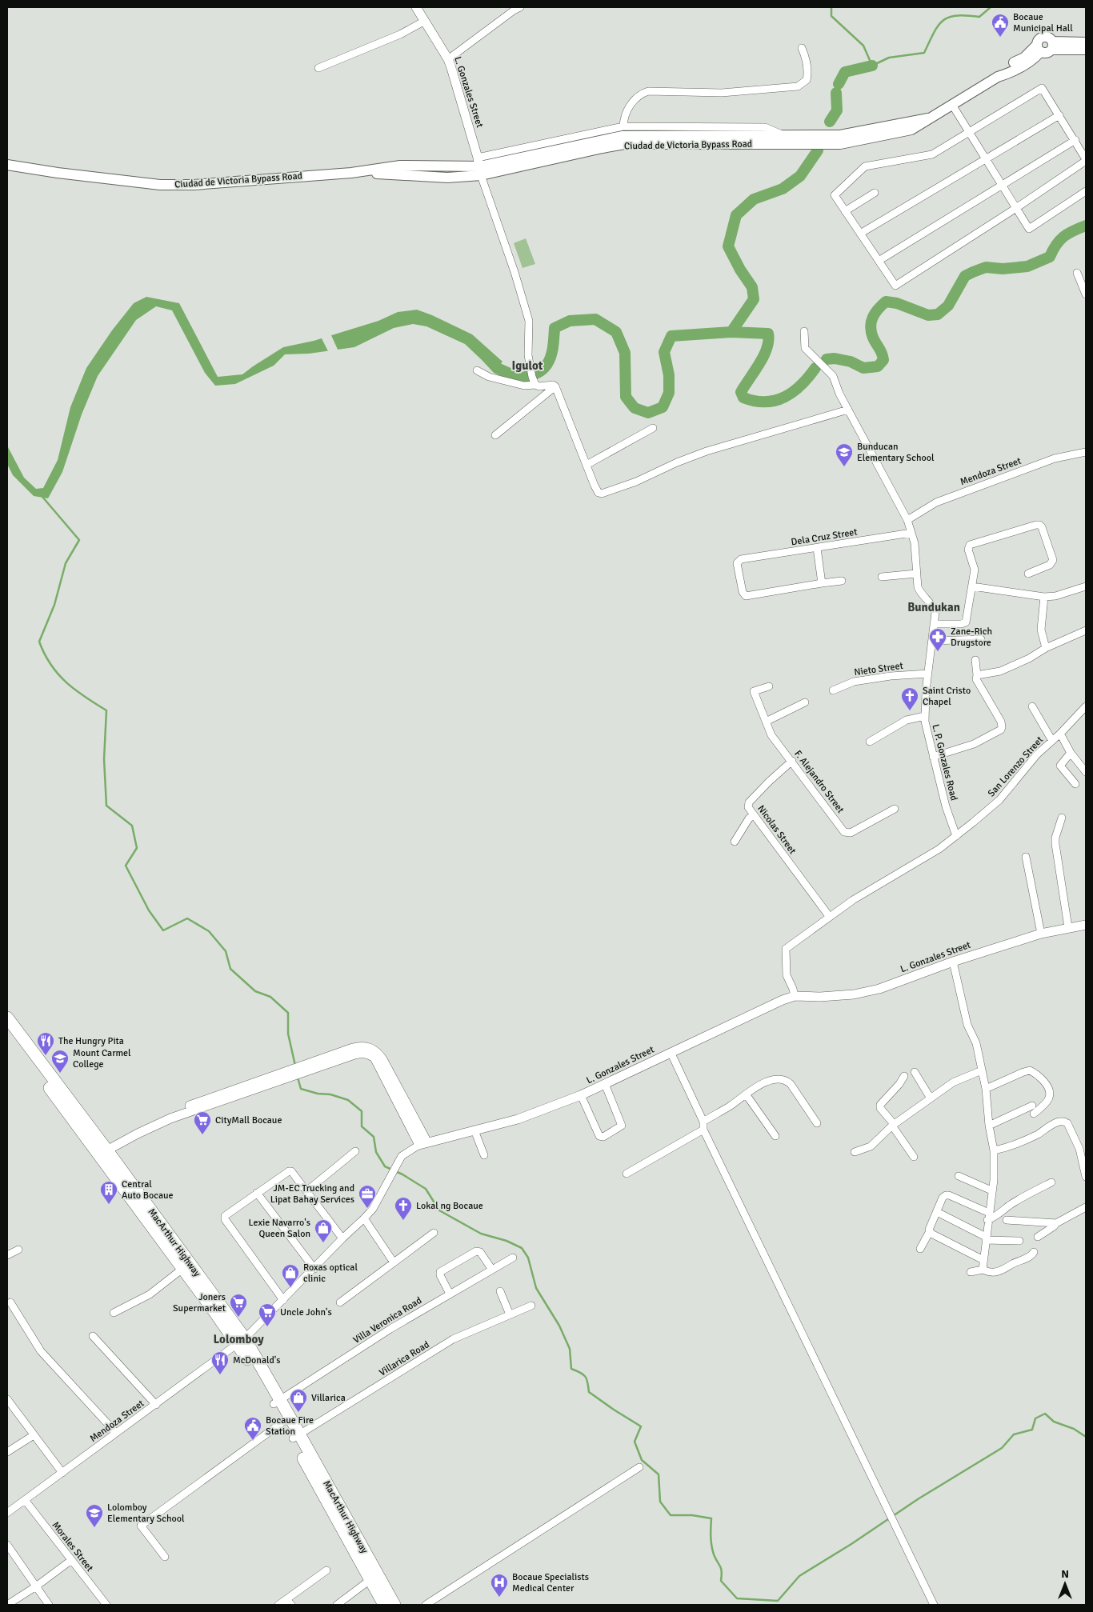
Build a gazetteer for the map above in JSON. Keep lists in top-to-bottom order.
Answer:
{
  "streets": {
    "highway": ["MacArthur Highway"],
    "main road": ["Ciudad de Victoria Bypass Road"],
    "street": [
      "L. Gonzales Street",
      "Mendoza Street",
      "Dela Cruz Street",
      "Nieto Street",
      "L. P. Gonzales Road",
      "San Lorenzo Street",
      "F. Alejandro Street",
      "Nicolas Street",
      "Villa Veronica Road",
      "Villarica Road",
      "Morales Street"
    ]
  },
  "crossings": [
    ["L. Gonzales Street", "Ciudad de Victoria Bypass Road"],
    ["L. Gonzales Street", "Mendoza Street"],
    ["L. Gonzales Street", "MacArthur Highway"],
    ["Mendoza Street", "L. P. Gonzales Road"],
    ["Mendoza Street", "MacArthur Highway"],
    ["Mendoza Street", "Morales Street"],
    ["Dela Cruz Street", "L. P. Gonzales Road"],
    ["Nieto Street", "L. P. Gonzales Road"],
    ["L. P. Gonzales Road", "San Lorenzo Street"],
    ["F. Alejandro Street", "Nicolas Street"],
    ["MacArthur Highway", "Villa Veronica Road"],
    ["MacArthur Highway", "Villarica Road"]
  ],
  "districts": ["Igulot", "Bundukan", "Lolomboy"],
  "places": {
    "public building": ["Bocaue Municipal Hall", "Bocaue Fire Station"],
    "school or university": ["Bunducan Elementary School", "Mount Carmel College", "Lolomboy Elementary School"],
    "pharmacy": ["Zane-Rich Drugstore"],
    "church": ["Saint Cristo Chapel", "Lokal ng Bocaue"],
    "restaurant": ["The Hungry Pita", "McDonald's"],
    "supermarket": ["CityMall Bocaue", "Joners Supermarket", "Uncle John's"],
    "building": ["Central Auto Bocaue"],
    "office": ["JM-EC Trucking and Lipat Bahay Services"],
    "shop": ["Lexie Navarro's Queen Salon", "Roxas optical clinic", "Villarica"],
    "hospital": ["Bocaue Specialists Medical Center"]
  },
  "north": "top"
}
